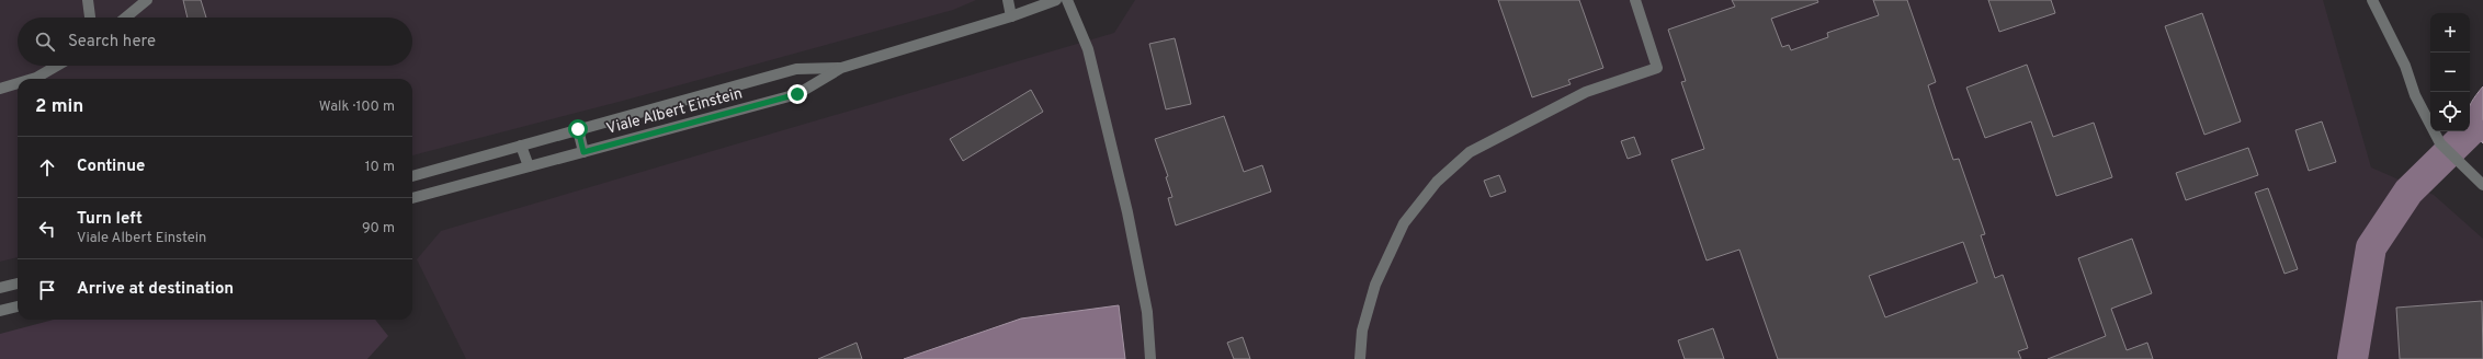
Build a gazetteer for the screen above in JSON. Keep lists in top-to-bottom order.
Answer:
{
  "streets": {
    "street": ["Viale Albert Einstein"]
  },
  "page": {
    "map_buttons": ["+", "−"],
    "search": "Search here",
    "heading": ["2 min", "Walk · 100 m"],
    "list": [
      ["Continue", "10 m"],
      ["Turn left", "Viale Albert Einstein", "90 m"],
      "Arrive at destination"
    ]
  }
}
